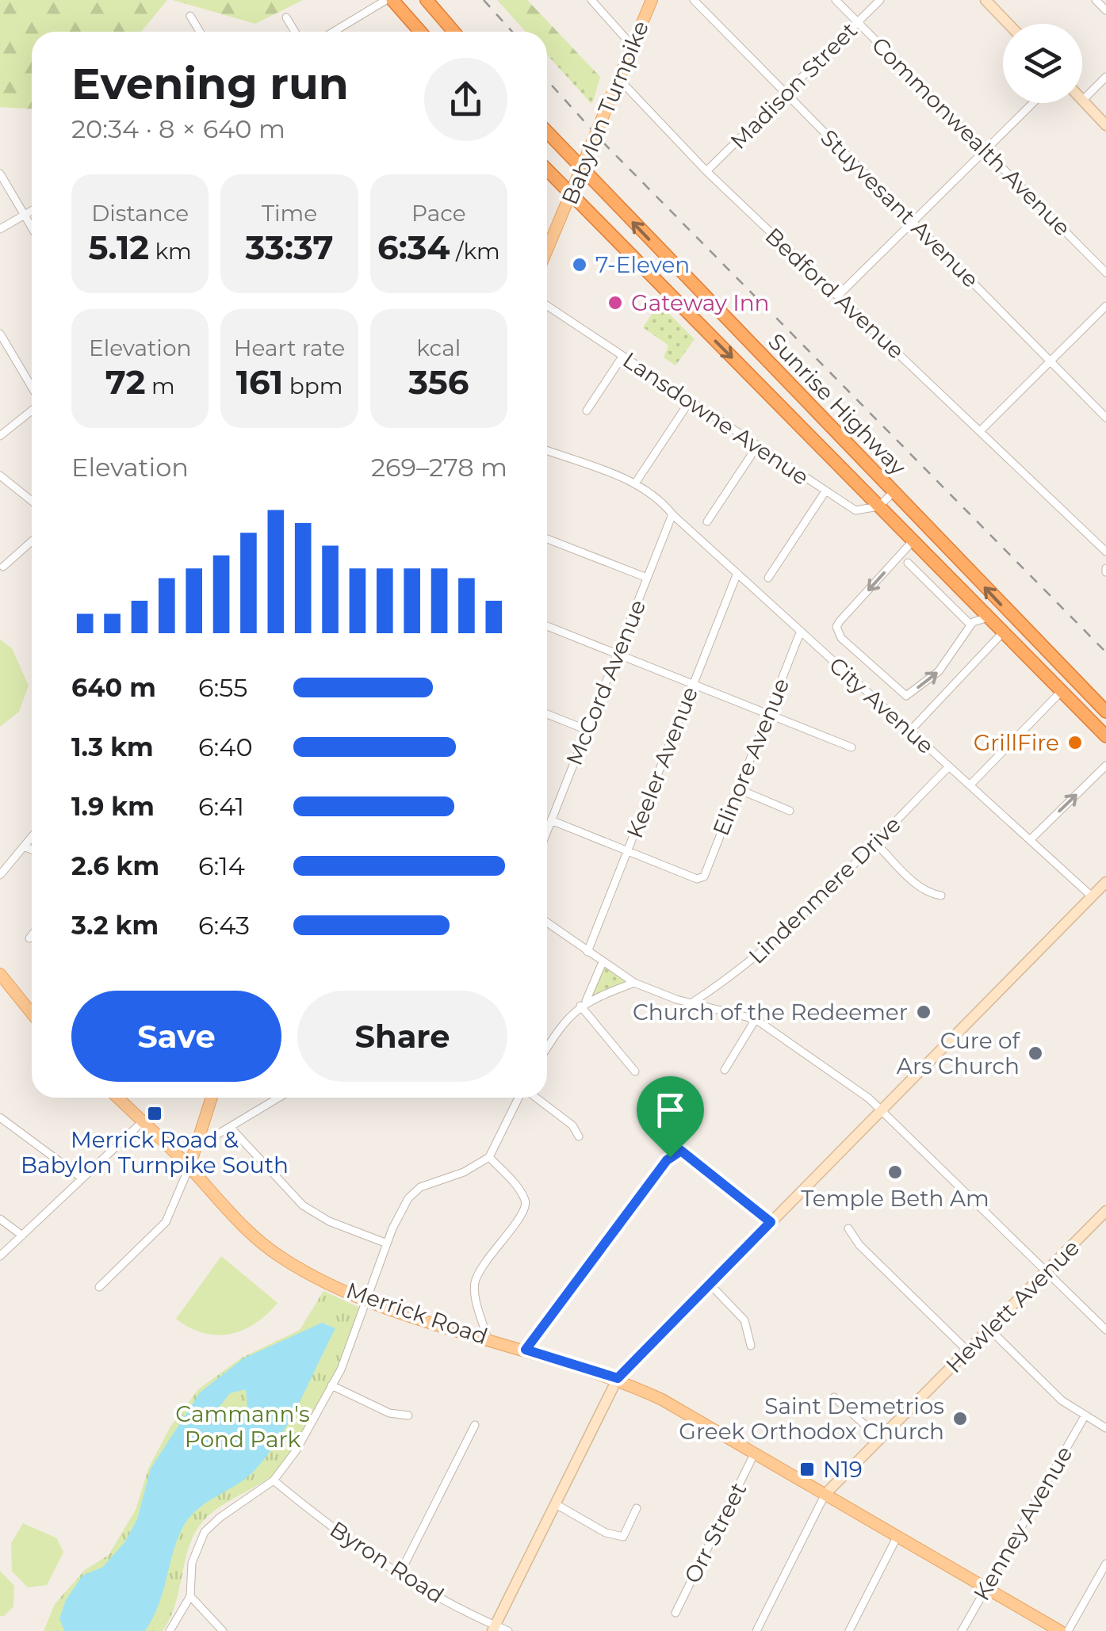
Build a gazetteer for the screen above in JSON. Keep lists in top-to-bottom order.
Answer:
{
  "streets": {
    "highway": ["Sunrise Highway"],
    "main road": ["Babylon Turnpike", "Merrick Road"],
    "street": [
      "Madison Street",
      "Commonwealth Avenue",
      "Stuyvesant Avenue",
      "Bedford Avenue",
      "Lansdowne Avenue",
      "McCord Avenue",
      "City Avenue",
      "Elinore Avenue",
      "Keeler Avenue",
      "Lindenmere Drive",
      "Hewlett Avenue",
      "Kenney Avenue",
      "Orr Street",
      "Byron Road"
    ]
  },
  "crossings": [
    ["Madison Street", "Commonwealth Avenue"],
    ["Madison Street", "Stuyvesant Avenue"],
    ["Madison Street", "Bedford Avenue"],
    ["Babylon Turnpike", "Bedford Avenue"],
    ["Babylon Turnpike", "Sunrise Highway"],
    ["Sunrise Highway", "Lansdowne Avenue"],
    ["McCord Avenue", "City Avenue"],
    ["City Avenue", "Elinore Avenue"],
    ["City Avenue", "Keeler Avenue"],
    ["City Avenue", "Lindenmere Drive"],
    ["Elinore Avenue", "Keeler Avenue"],
    ["Hewlett Avenue", "Merrick Road"],
    ["Merrick Road", "Kenney Avenue"],
    ["Merrick Road", "Orr Street"]
  ],
  "parks": ["Cammann's Pond Park"],
  "places": {
    "other": [
      "7-Eleven",
      "Gateway Inn",
      "GrillFire",
      "Church of the Redeemer",
      "Cure of Ars Church",
      "Temple Beth Am",
      "Saint Demetrios Greek Orthodox Church"
    ],
    "transit": ["Merrick Road & Babylon Turnpike South", "N19"]
  },
  "page": {
    "heading": ["Evening run", "20:34 · 8 × 640 m"],
    "stats": [
      ["Distance", "5.12 km"],
      ["Time", "33:37"],
      ["Pace", "6:34 /km"],
      ["Elevation", "72 m"],
      ["Heart rate", "161 bpm"],
      ["kcal", "356"]
    ],
    "chart": ["Elevation", "269–278 m"],
    "list": [
      {
        "name": "640 m",
        "note": "6:55"
      },
      {
        "name": "1.3 km",
        "note": "6:40"
      },
      {
        "name": "1.9 km",
        "note": "6:41"
      },
      {
        "name": "2.6 km",
        "note": "6:14"
      },
      {
        "name": "3.2 km",
        "note": "6:43"
      }
    ],
    "buttons": ["Save", "Share"]
  }
}
